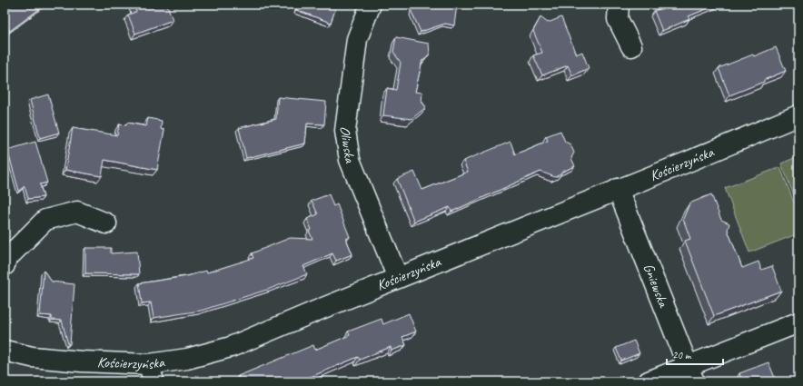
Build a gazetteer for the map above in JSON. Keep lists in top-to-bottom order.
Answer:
{
  "streets": {
    "street": ["Oliwska", "Kościerzyńska", "Gniewska"]
  },
  "crossings": [
    ["Oliwska", "Kościerzyńska"],
    ["Kościerzyńska", "Gniewska"]
  ],
  "scale_bar": "20 m"
}
